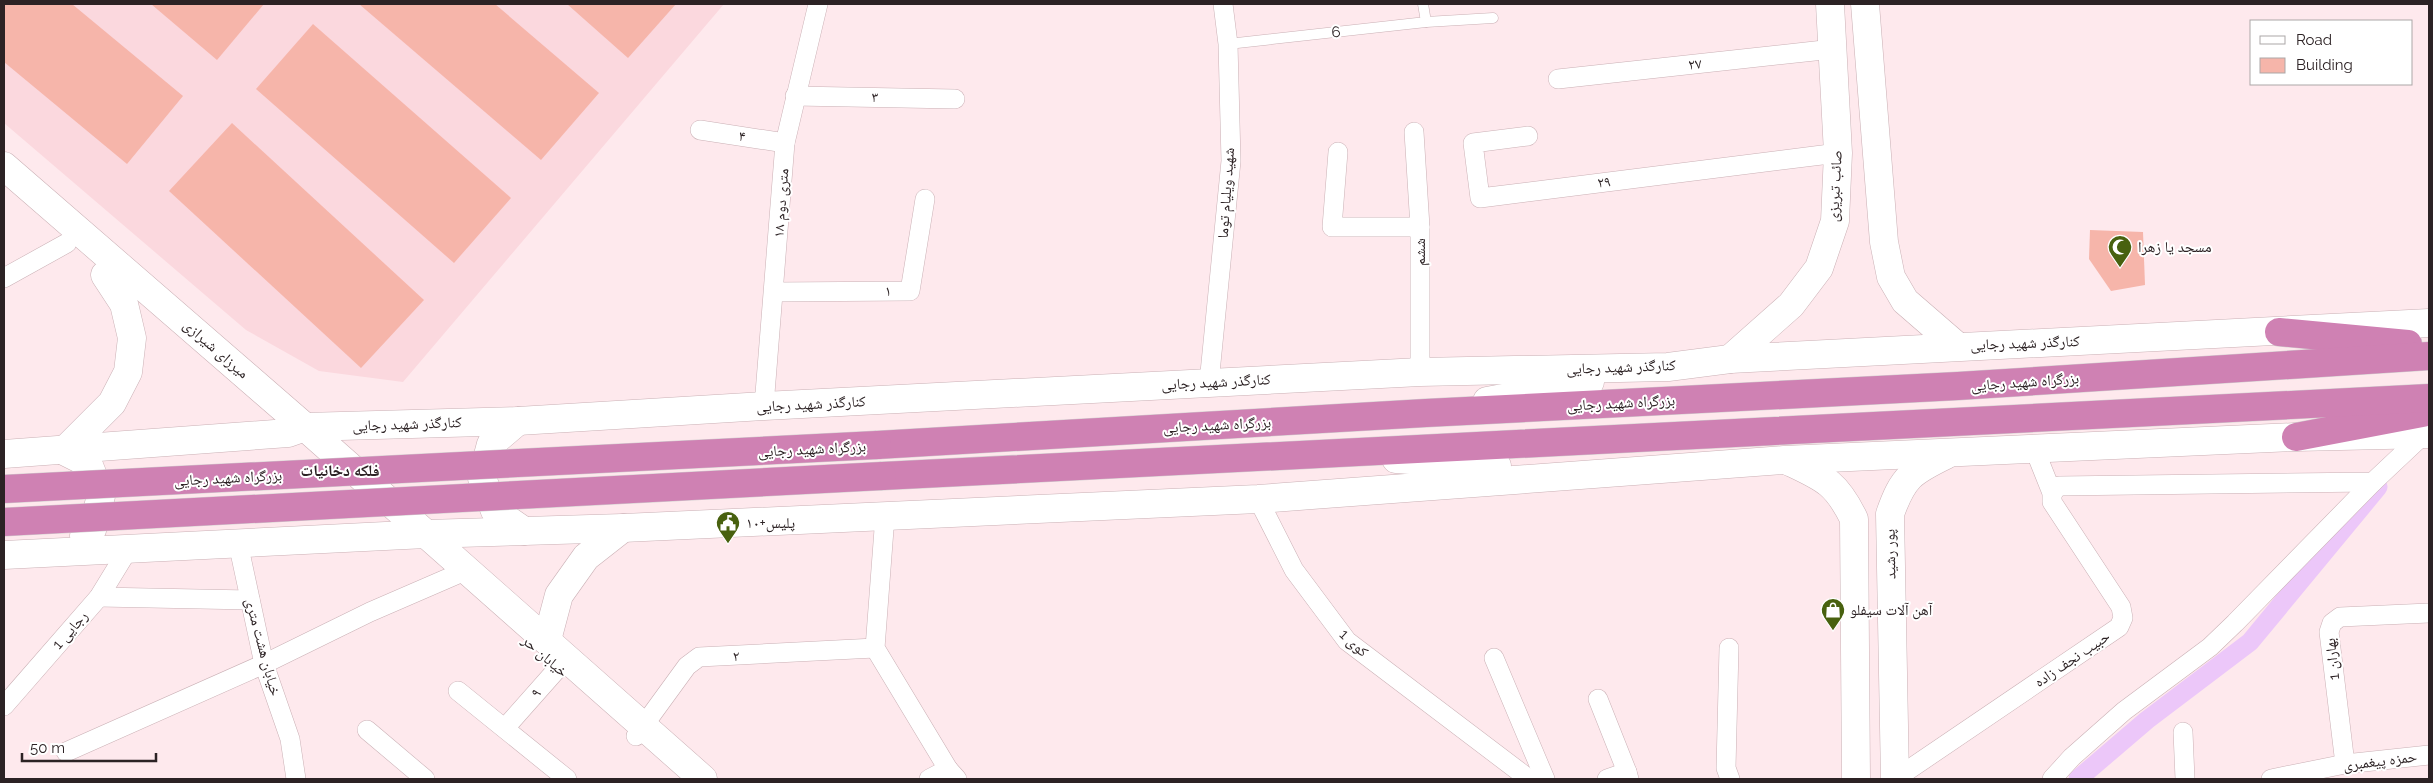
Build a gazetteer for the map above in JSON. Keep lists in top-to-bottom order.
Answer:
{
  "streets": {
    "highway": ["بزرگراه شهید رجایی"],
    "main road": [
      "صائب تبریزی",
      "کنارگذر شهید رجایی",
      "میرزای شیرازی",
      "پور رشید",
      "خیابان حر"
    ],
    "street": [
      "۲۷",
      "۳",
      "۴",
      "۲۹",
      "شهید ویلیام توما",
      "۱۸ متری دوم",
      "ششم",
      "۱",
      "رجایی 1",
      "کوی 1",
      "خیابان هشت متری",
      "۲",
      "حبیب نجف زاده",
      "بهاران 1",
      "۹",
      "حمزه پیغمبری"
    ],
    "lane": ["6"]
  },
  "crossings": [
    ["6", "شهید ویلیام توما"],
    ["۲۷", "صائب تبریزی"],
    ["۳", "۱۸ متری دوم"],
    ["۴", "۱۸ متری دوم"],
    ["۲۹", "صائب تبریزی"],
    ["صائب تبریزی", "کنارگذر شهید رجایی"],
    ["شهید ویلیام توما", "کنارگذر شهید رجایی"],
    ["۱۸ متری دوم", "۱"],
    ["۱۸ متری دوم", "کنارگذر شهید رجایی"],
    ["ششم", "کنارگذر شهید رجایی"],
    ["کنارگذر شهید رجایی", "میرزای شیرازی"],
    ["میرزای شیرازی", "خیابان حر"],
    ["پور رشید", "حبیب نجف زاده"],
    ["خیابان حر", "۲"],
    ["خیابان حر", "۹"],
    ["بهاران 1", "حمزه پیغمبری"]
  ],
  "districts": ["فلکه دخانیات"],
  "places": {
    "mosque": ["مسجد یا زهرا"],
    "public building": ["پلیس+١٠"],
    "shop": ["آهن آلات سیفلو"]
  },
  "legend": ["Road", "Building"],
  "scale_bar": "50 m"
}
